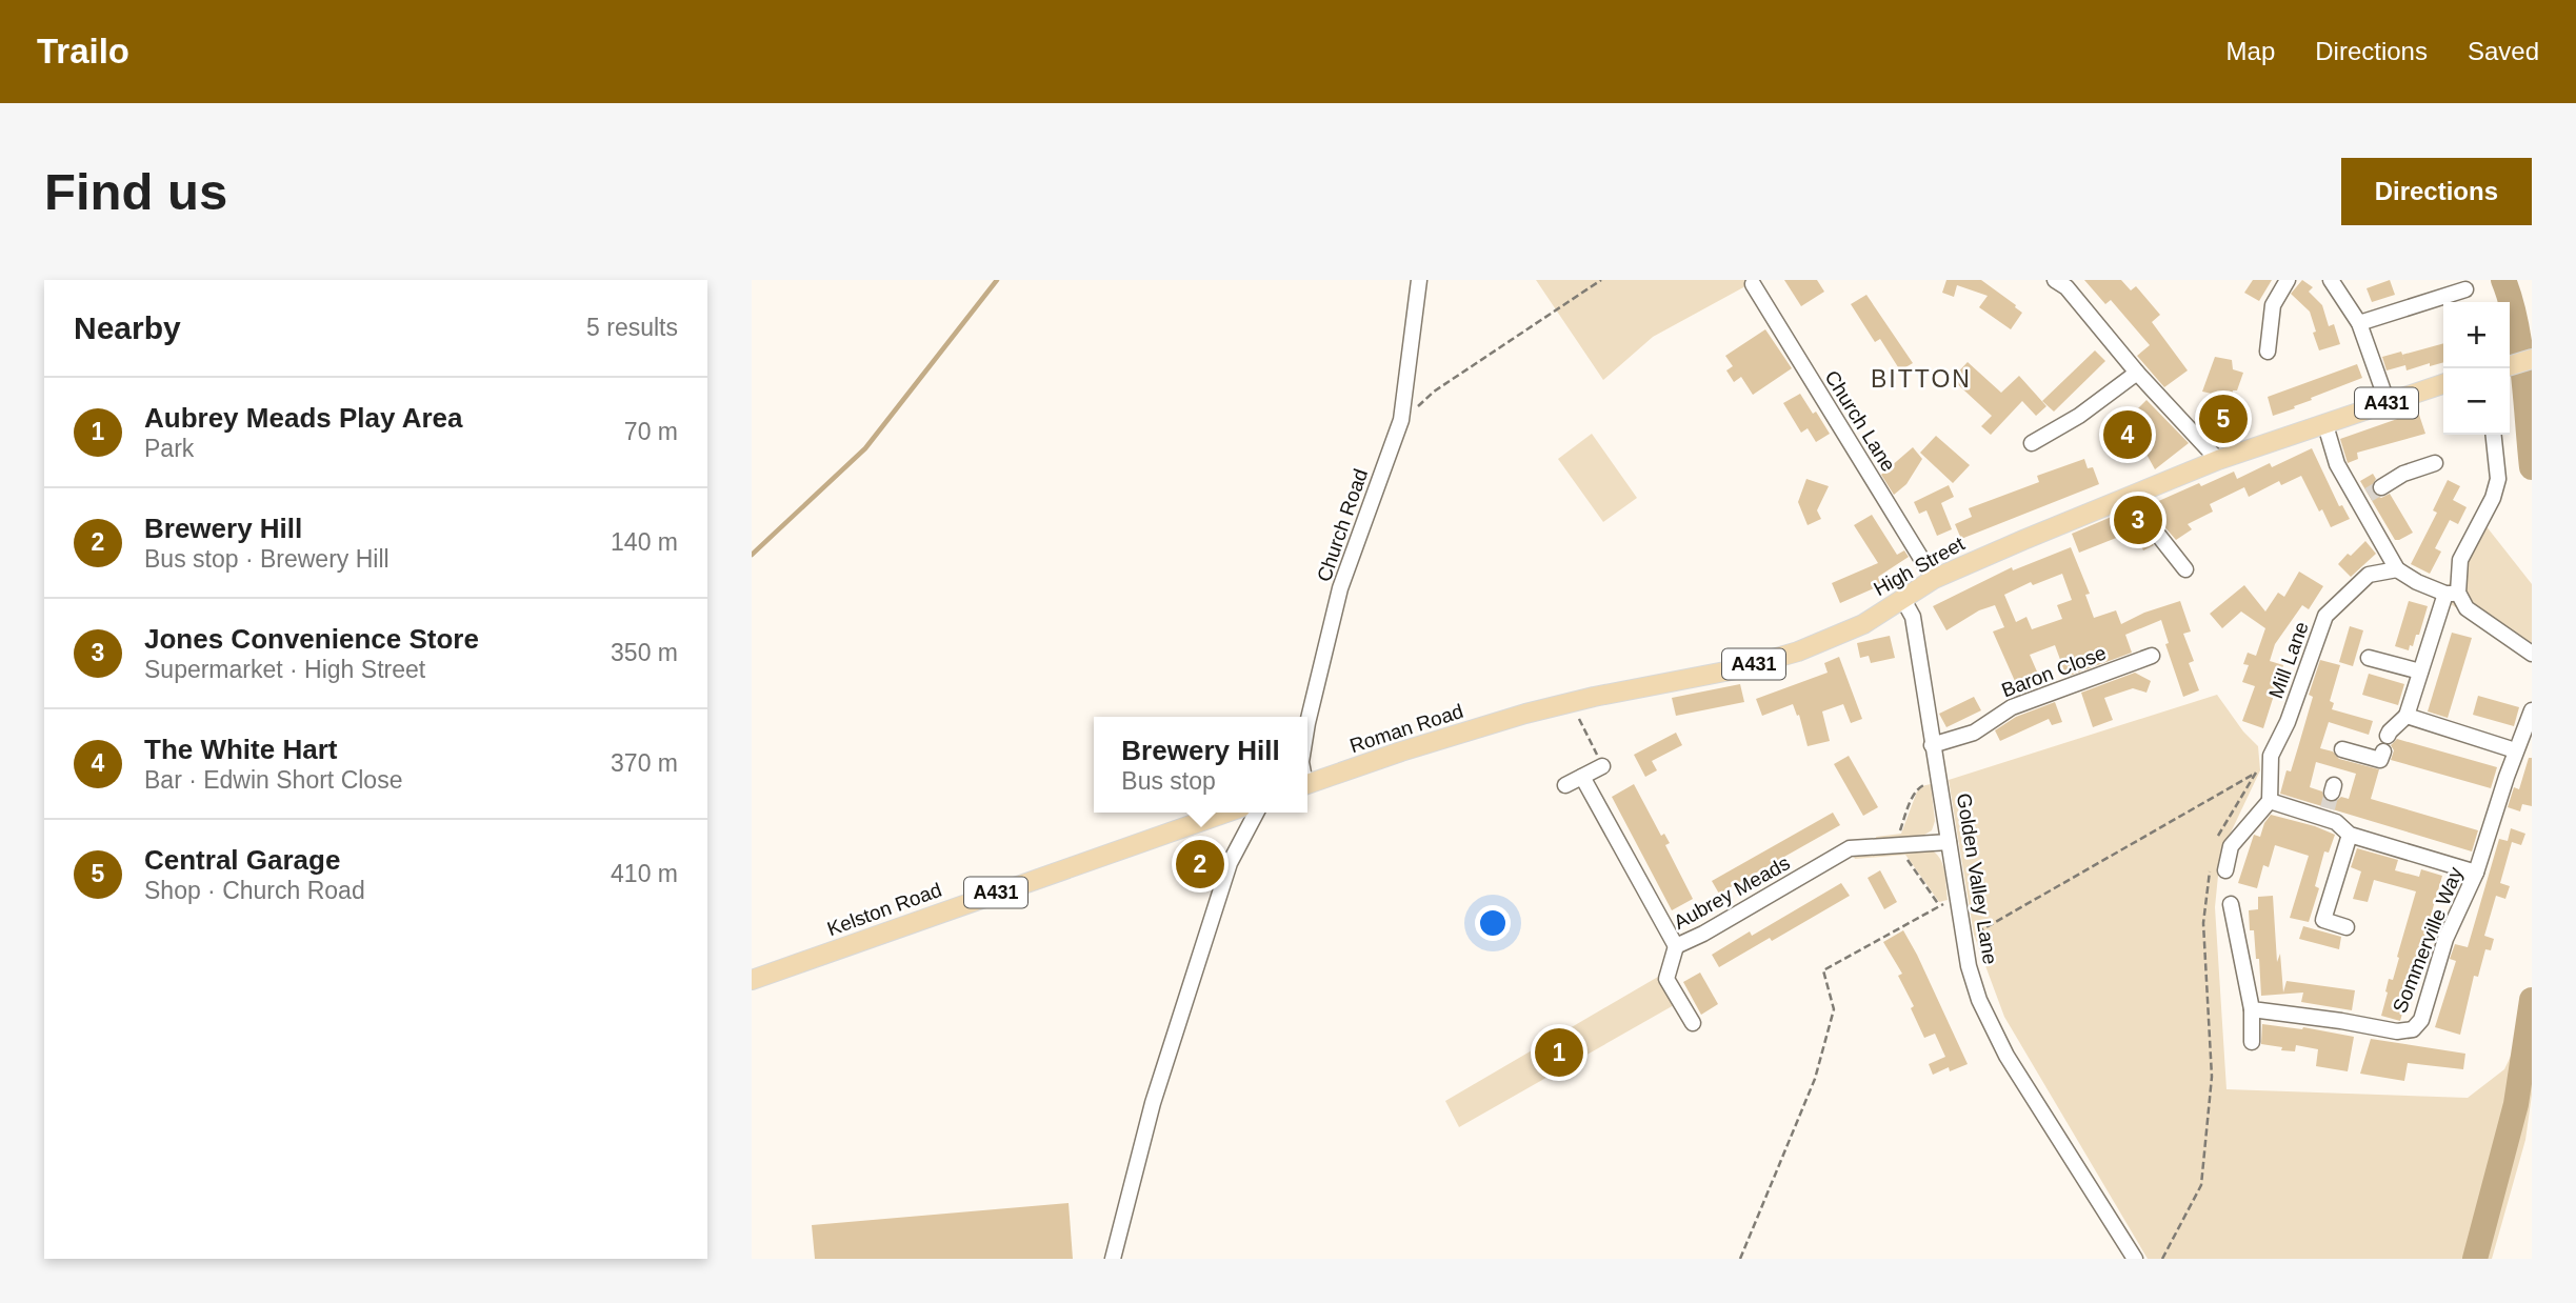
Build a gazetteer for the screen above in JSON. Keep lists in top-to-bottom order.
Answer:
{
  "streets": {
    "main road": [
      "A431",
      "High Street",
      "Roman Road",
      "Kelston Road"
    ],
    "street": [
      "Church Lane",
      "Church Road",
      "Mill Lane",
      "Baron Close",
      "Golden Valley Lane",
      "Aubrey Meads",
      "Sommerville Way"
    ]
  },
  "crossings": [
    ["A431", "High Street"],
    ["Church Lane", "High Street"],
    ["High Street", "Roman Road"],
    ["High Street", "Golden Valley Lane"],
    ["Baron Close", "Golden Valley Lane"],
    ["Golden Valley Lane", "Aubrey Meads"]
  ],
  "districts": ["BITTON"],
  "page": {
    "header": "Trailo",
    "nav": ["Map", "Directions", "Saved"],
    "buttons": "Directions",
    "title": "Find us",
    "heading": ["Nearby", "5 results"],
    "map_buttons": ["+", "−"],
    "list": [
      {
        "mark": "1",
        "name": "Aubrey Meads Play Area",
        "note": "Park",
        "value": "70 m"
      },
      {
        "mark": "2",
        "name": "Brewery Hill",
        "note": "Bus stop · Brewery Hill",
        "value": "140 m"
      },
      {
        "mark": "3",
        "name": "Jones Convenience Store",
        "note": "Supermarket · High Street",
        "value": "350 m"
      },
      {
        "mark": "4",
        "name": "The White Hart",
        "note": "Bar · Edwin Short Close",
        "value": "370 m"
      },
      {
        "mark": "5",
        "name": "Central Garage",
        "note": "Shop · Church Road",
        "value": "410 m"
      }
    ],
    "pins": [
      "5",
      "4",
      "3",
      "2",
      "1"
    ],
    "popup": ["Brewery Hill", "Bus stop"]
  }
}
